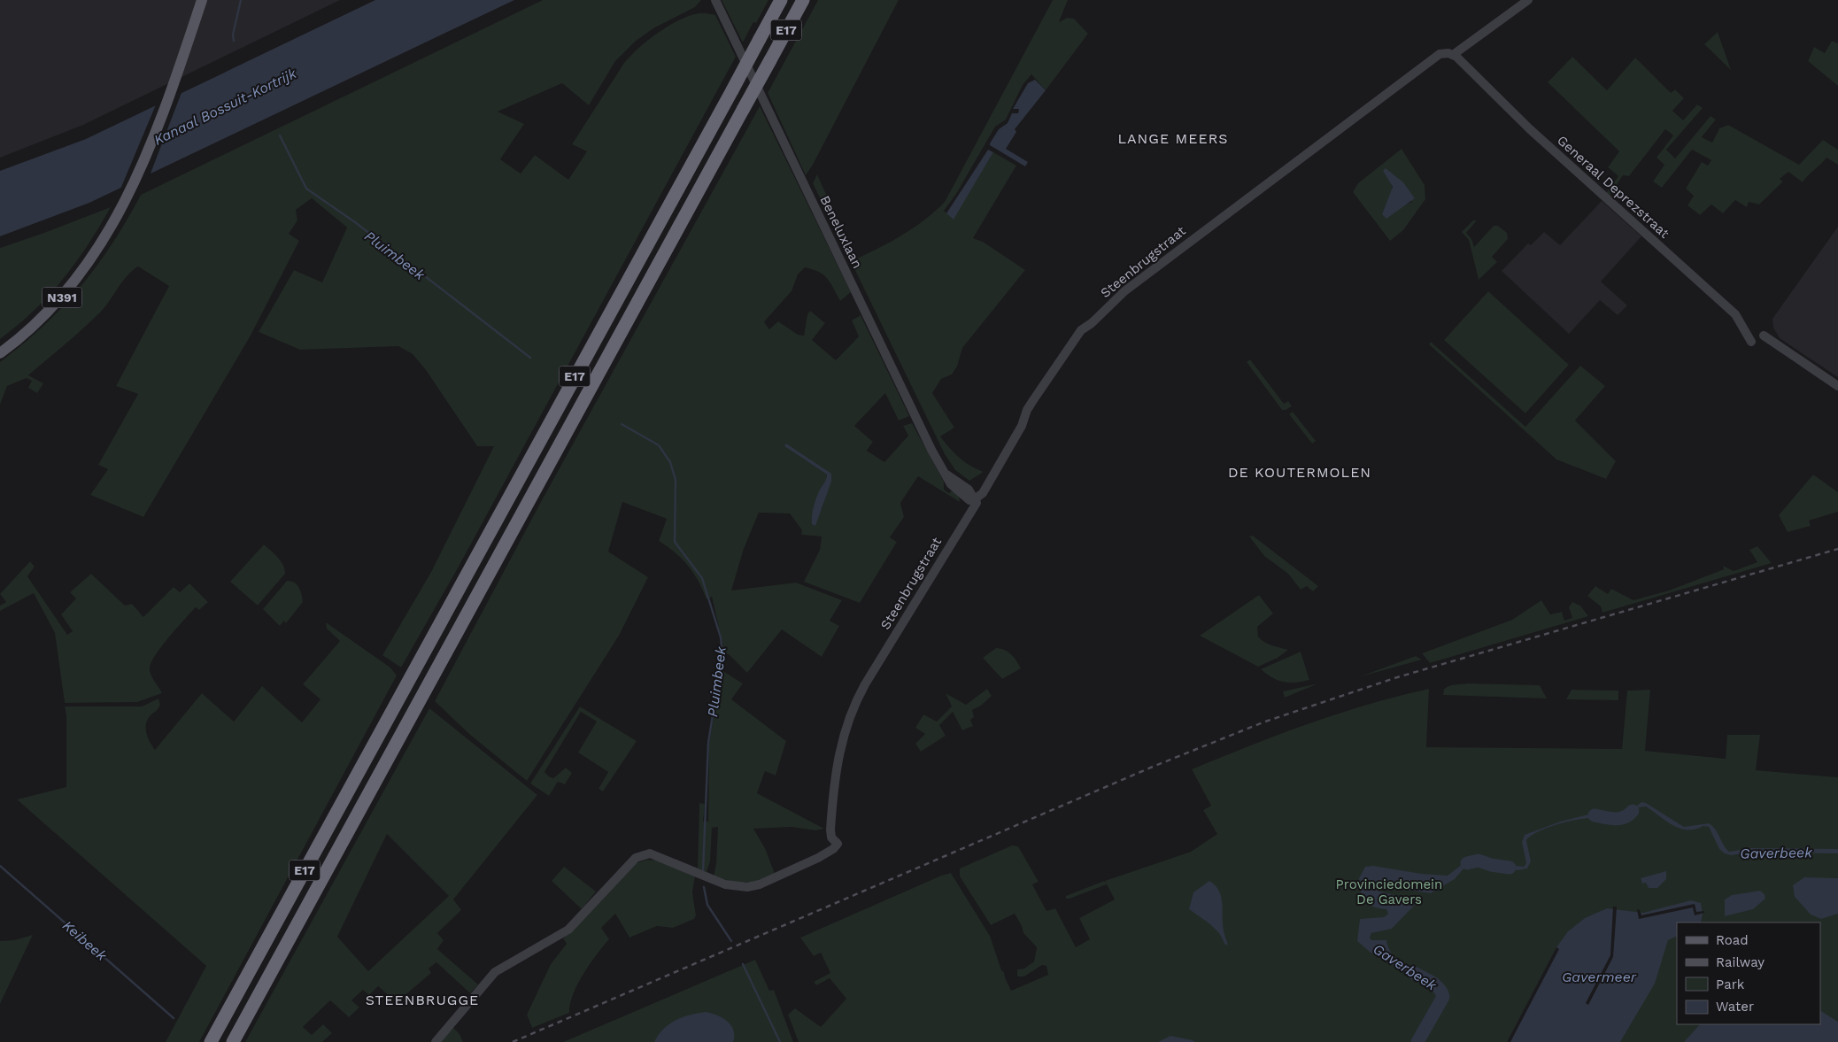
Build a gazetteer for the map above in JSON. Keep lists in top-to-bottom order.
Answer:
{
  "streets": {
    "highway": ["E17"],
    "main road": ["N391"],
    "street": ["Generaal Deprezstraat", "Beneluxlaan", "Steenbrugstraat"]
  },
  "crossings": [
    ["Generaal Deprezstraat", "Steenbrugstraat"],
    ["Beneluxlaan", "Steenbrugstraat"]
  ],
  "districts": ["LANGE MEERS", "DE KOUTERMOLEN", "STEENBRUGGE"],
  "water": [
    "Kanaal Bossuit-Kortrijk",
    "Pluimbeek",
    "Gaverbeek",
    "Keibeek",
    "Gavermeer"
  ],
  "parks": ["Provinciedomein De Gavers"],
  "legend": [
    "Road",
    "Railway",
    "Park",
    "Water"
  ]
}
